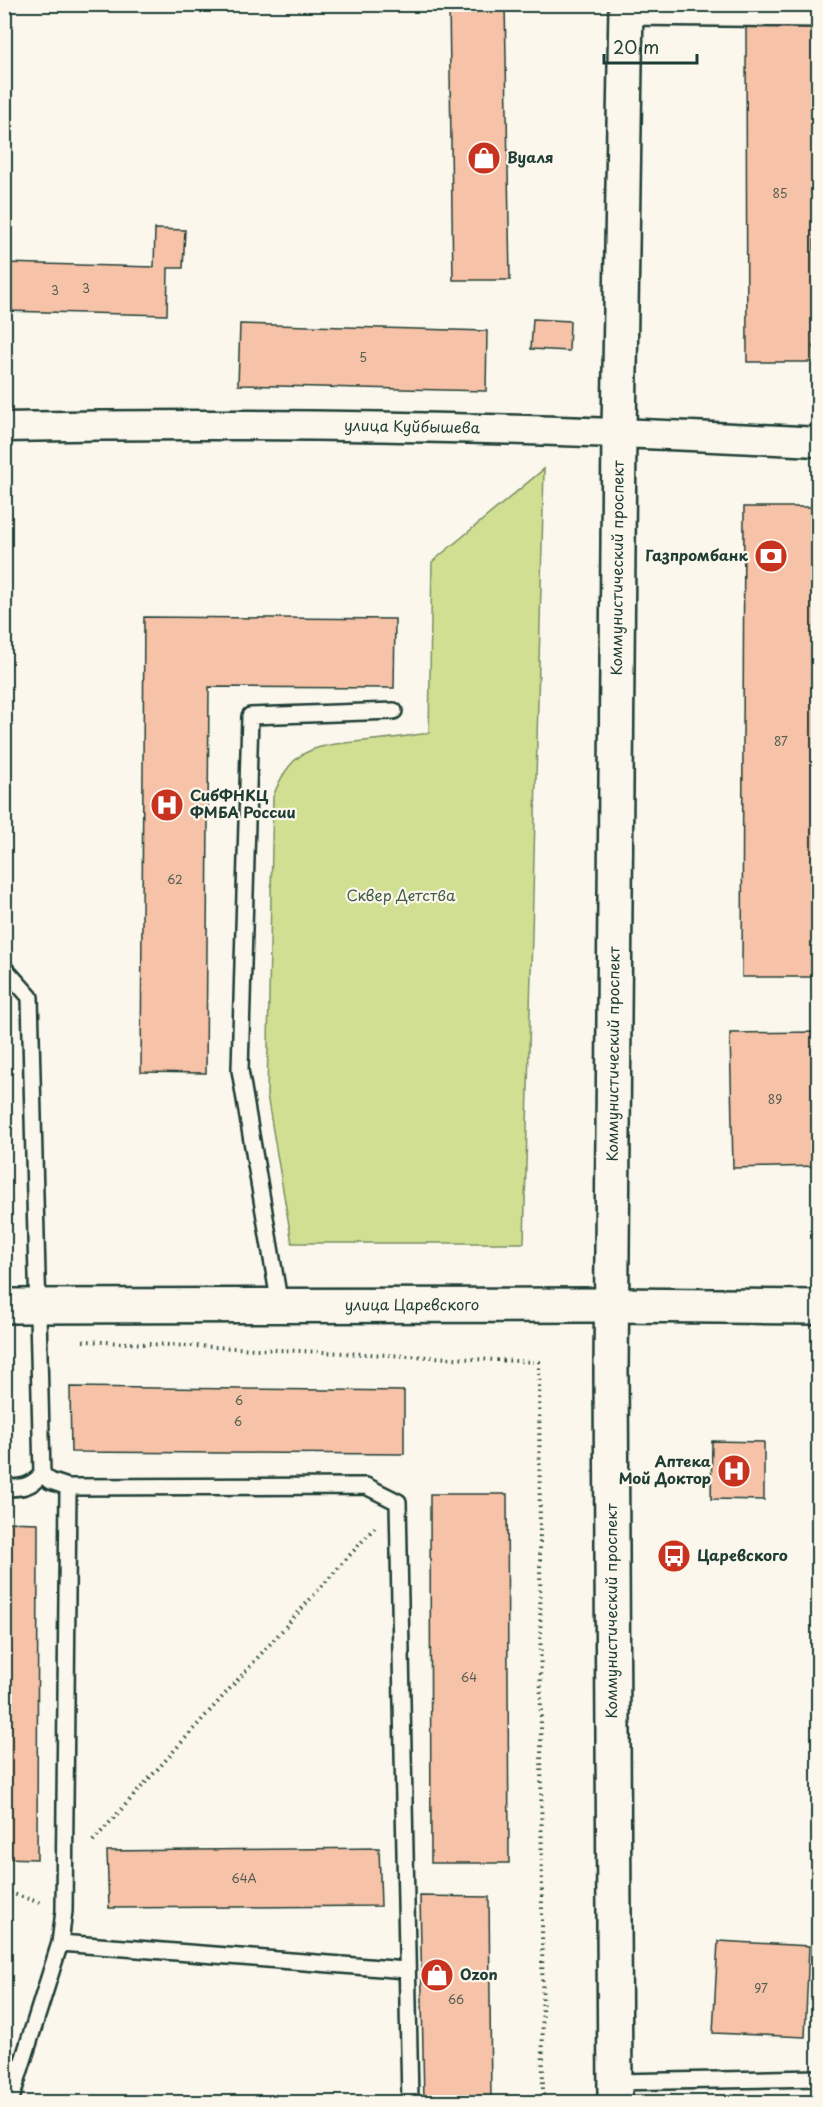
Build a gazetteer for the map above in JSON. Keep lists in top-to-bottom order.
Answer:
{
  "streets": {
    "main road": ["Коммунистический проспект", "улица Царевского"],
    "street": ["улица Куйбышева"]
  },
  "crossings": [
    ["улица Куйбышева", "Коммунистический проспект"],
    ["Коммунистический проспект", "улица Царевского"]
  ],
  "parks": ["Сквер Детства"],
  "places": {
    "shop": ["Вуаля", "Ozon"],
    "bank": ["Газпромбанк"],
    "hospital": ["СибФНКЦ ФМБА России", "Аптека Мой Доктор"],
    "bus stop": ["Царевского"]
  },
  "house_numbers": [
    "85",
    "3",
    "3",
    "5",
    "87",
    "62",
    "89",
    "6",
    "6",
    "64",
    "64А",
    "97",
    "66"
  ],
  "scale_bar": "20 m"
}
